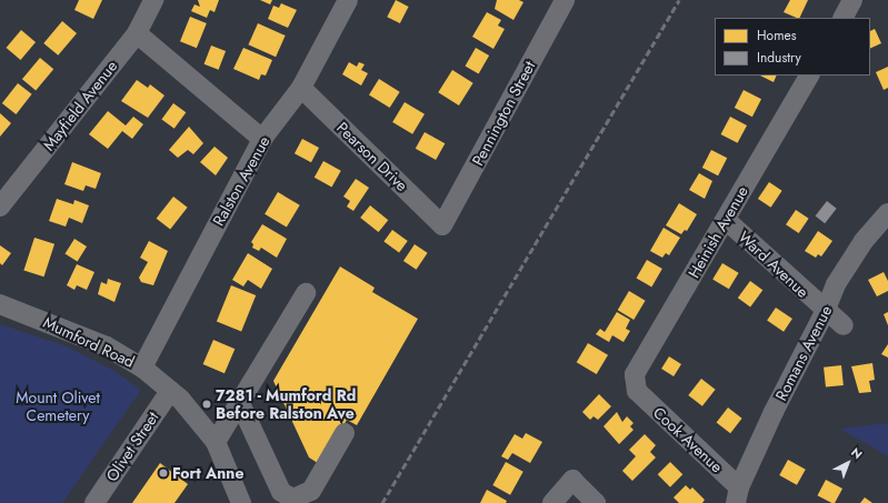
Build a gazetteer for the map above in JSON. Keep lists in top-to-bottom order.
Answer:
{
  "streets": {
    "street": [
      "Mayfield Avenue",
      "Pennington Street",
      "Pearson Drive",
      "Ralston Avenue",
      "Heinish Avenue",
      "Ward Avenue",
      "Mumford Road",
      "Romans Avenue",
      "Cook Avenue",
      "Olivet Street"
    ]
  },
  "crossings": [
    ["Pennington Street", "Pearson Drive"],
    ["Pearson Drive", "Ralston Avenue"],
    ["Ralston Avenue", "Mumford Road"],
    ["Heinish Avenue", "Ward Avenue"],
    ["Heinish Avenue", "Cook Avenue"],
    ["Ward Avenue", "Romans Avenue"],
    ["Mumford Road", "Olivet Street"],
    ["Romans Avenue", "Cook Avenue"]
  ],
  "parks": ["Mount Olivet Cemetery"],
  "places": ["7281 - Mumford Rd Before Ralston Ave", "Fort Anne"],
  "legend": ["Homes", "Industry"],
  "north": "top right"
}
